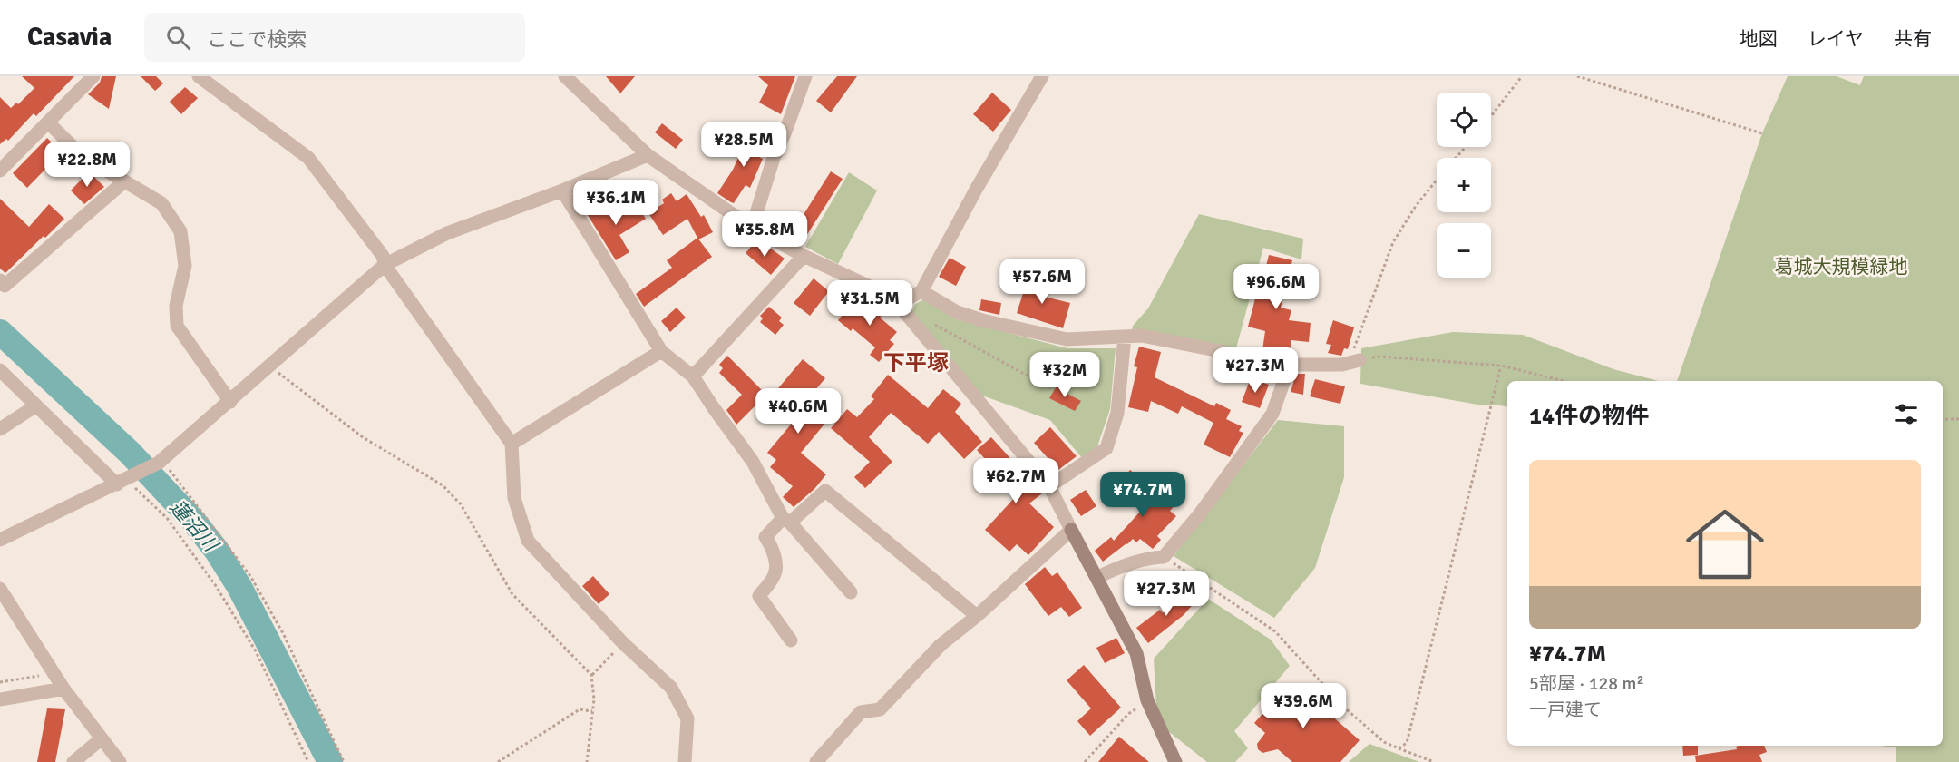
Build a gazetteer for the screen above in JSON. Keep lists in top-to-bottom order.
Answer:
{
  "districts": ["下平塚"],
  "water": ["蓮沼川"],
  "parks": ["葛城大規模緑地"],
  "page": {
    "header": "Casavia",
    "search": "ここで検索",
    "nav": ["地図", "レイヤ", "共有"],
    "map_buttons": ["+", "−"],
    "price": [
      "¥28.5M",
      "¥22.8M",
      "¥36.1M",
      "¥35.8M",
      "¥57.6M",
      "¥96.6M",
      "¥31.5M",
      "¥27.3M",
      "¥32M",
      "¥40.6M",
      "¥62.7M",
      "¥74.7M",
      "¥27.3M",
      "¥39.6M"
    ],
    "heading": "14件の物件",
    "list": [
      {
        "name": "¥74.7M",
        "note": "5部屋 · 128 m² · 一戸建て"
      }
    ]
  }
}
